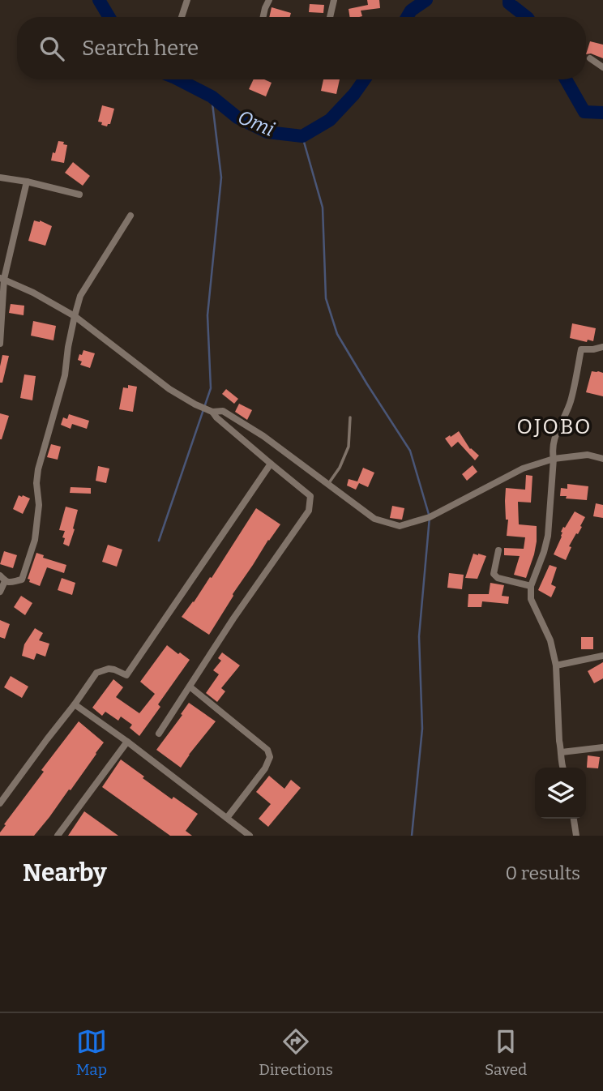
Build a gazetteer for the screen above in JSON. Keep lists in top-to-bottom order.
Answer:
{
  "districts": ["OJOBO"],
  "water": ["Omi"],
  "page": {
    "search": "Search here",
    "heading": ["Nearby", "0 results"],
    "nav": ["Map", "Directions", "Saved"]
  }
}
